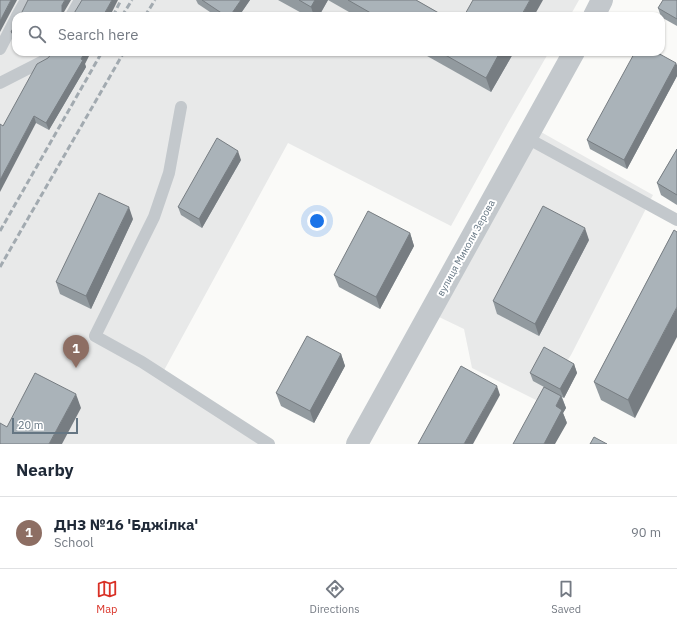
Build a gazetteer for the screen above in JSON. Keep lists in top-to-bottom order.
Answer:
{
  "streets": {
    "street": ["вулиця Миколи Зерова"]
  },
  "scale_bar": "20 m",
  "page": {
    "search": "Search here",
    "pins": "1",
    "scale": "20 m",
    "heading": "Nearby",
    "list": [
      {
        "mark": "1",
        "name": "ДНЗ №16 'Бджілка'",
        "note": "School",
        "value": "90 m"
      }
    ],
    "nav": ["Map", "Directions", "Saved"]
  }
}
